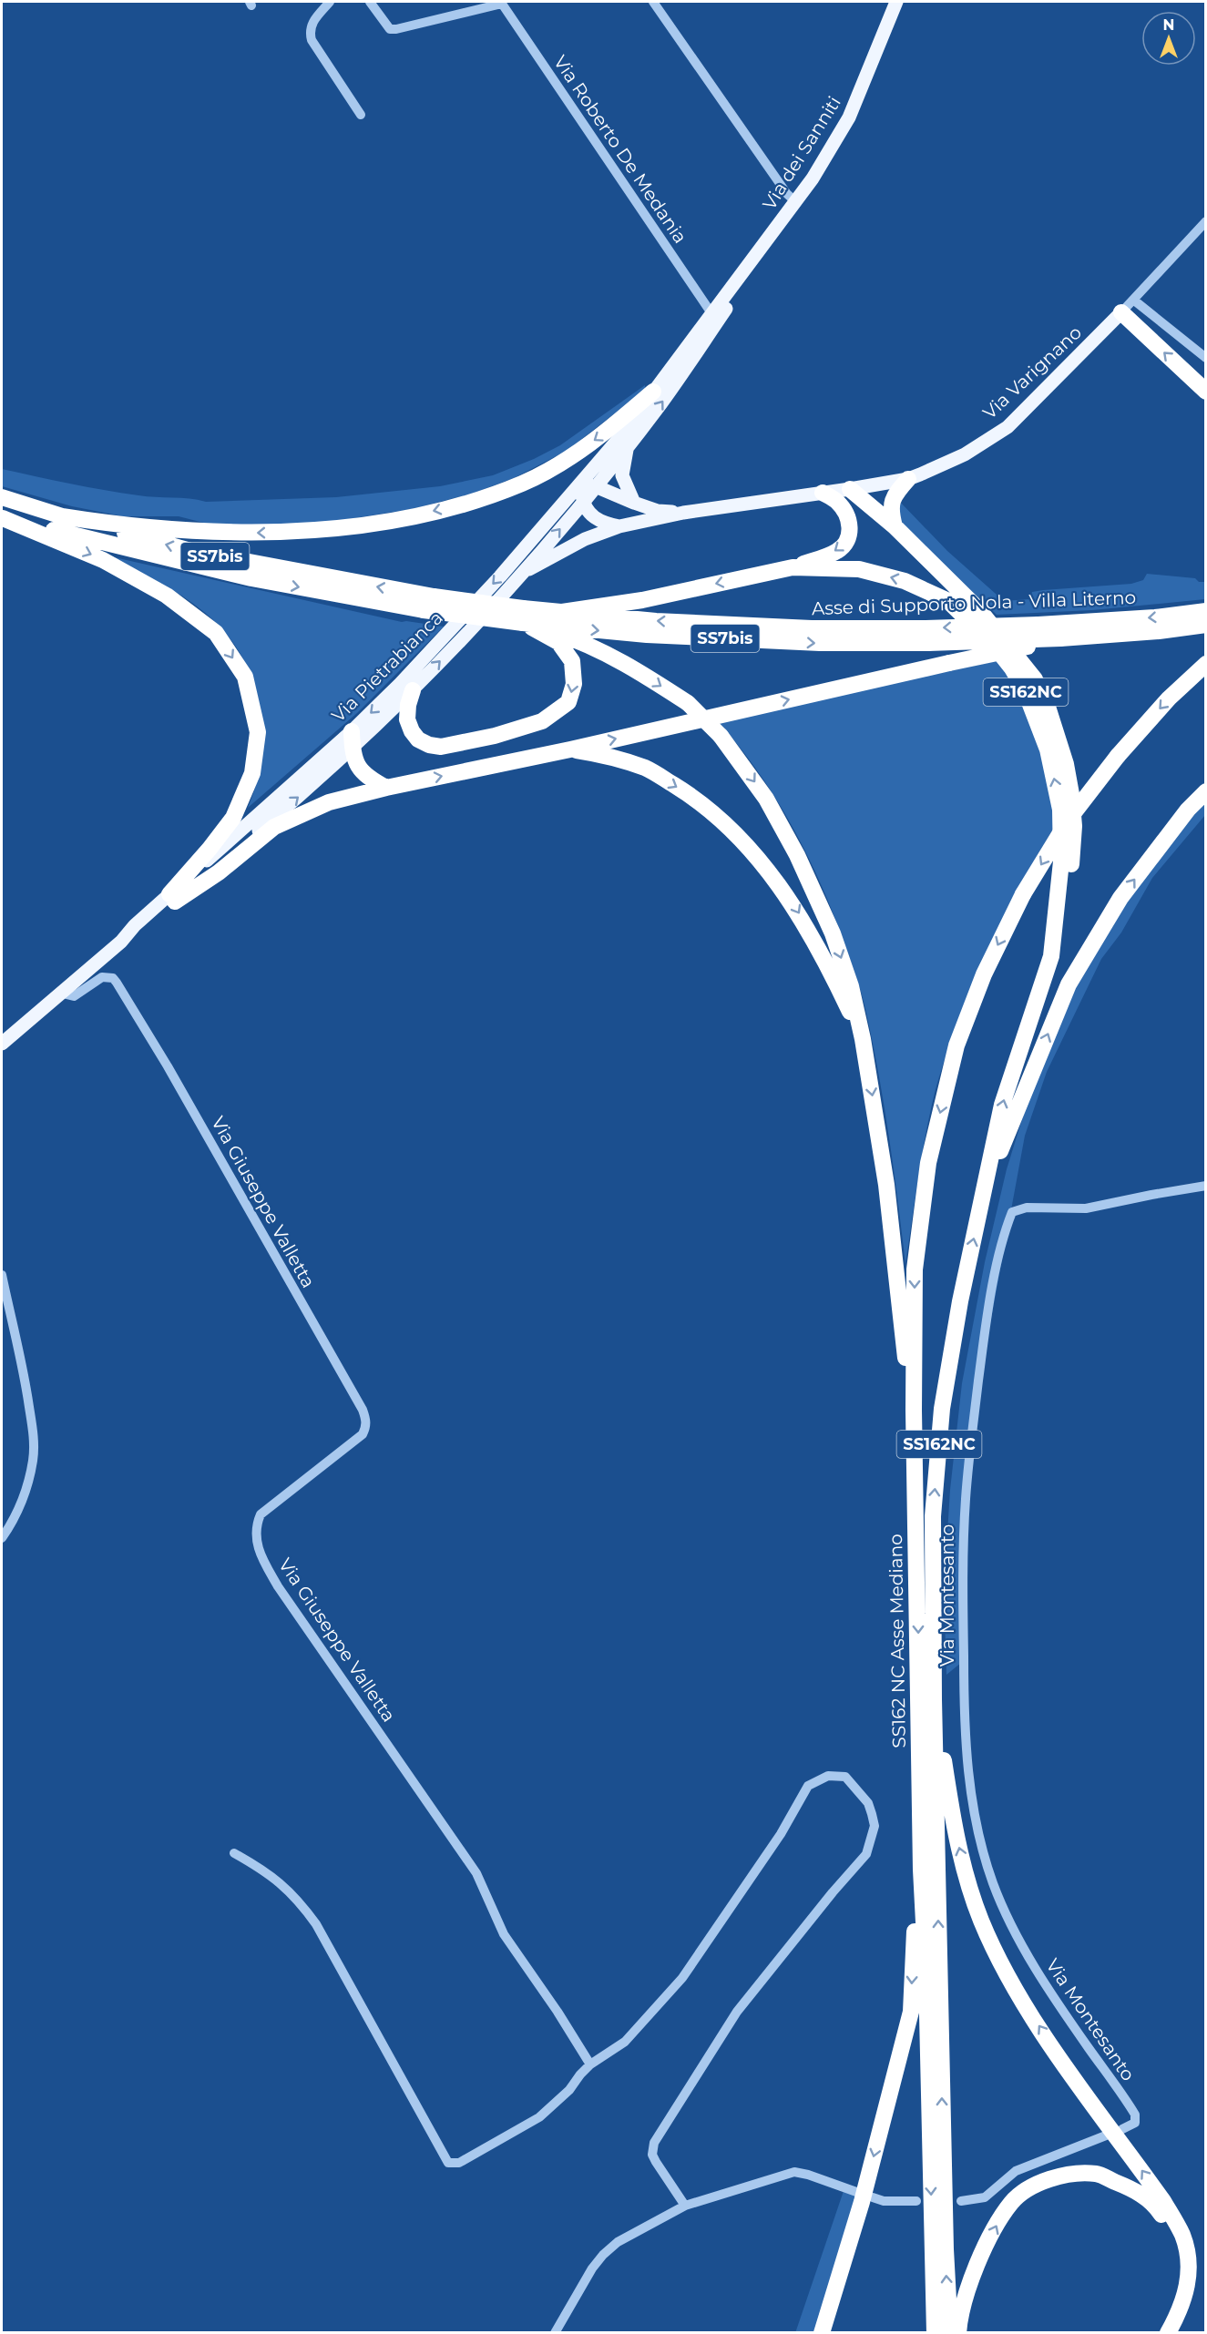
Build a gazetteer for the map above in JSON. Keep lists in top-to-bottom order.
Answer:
{
  "streets": {
    "highway": [
      "SS7bis",
      "Asse di Supporto Nola - Villa Literno",
      "SS162NC",
      "SS162 NC Asse Mediano"
    ],
    "main road": ["Via dei Sanniti", "Via Varignano", "Via Pietrabianca"],
    "street": ["Via Roberto De Medania", "Via Giuseppe Valletta", "Via Montesanto"]
  },
  "crossings": [
    ["Via Roberto De Medania", "Via dei Sanniti"],
    ["Via dei Sanniti", "Via Pietrabianca"],
    ["Via Varignano", "Via Pietrabianca"],
    ["Asse di Supporto Nola - Villa Literno", "SS162NC"],
    ["Via Pietrabianca", "Via Giuseppe Valletta"]
  ],
  "north": "top"
}
